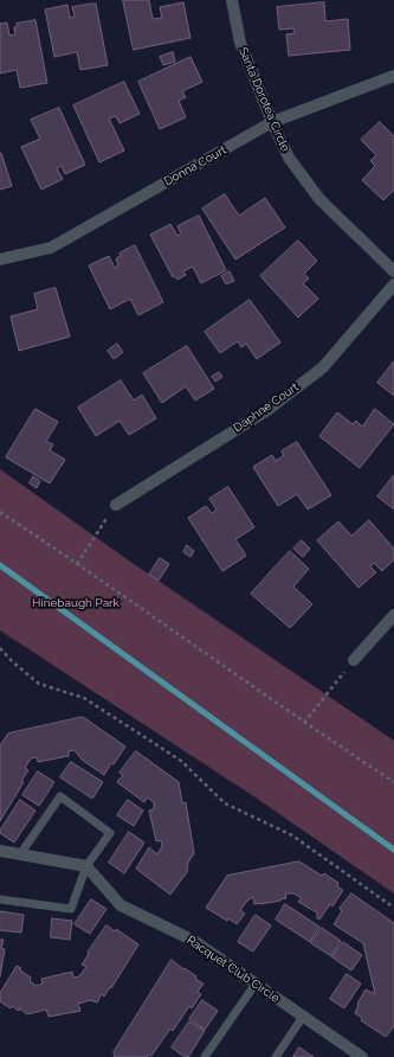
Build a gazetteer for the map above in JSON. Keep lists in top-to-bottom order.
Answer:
{
  "streets": {
    "street": [
      "Santa Dorotea Circle",
      "Donna Court",
      "Daphne Court",
      "Racquet Club Circle"
    ]
  },
  "crossings": [
    ["Santa Dorotea Circle", "Donna Court"]
  ],
  "parks": ["Hinebaugh Park"]
}
